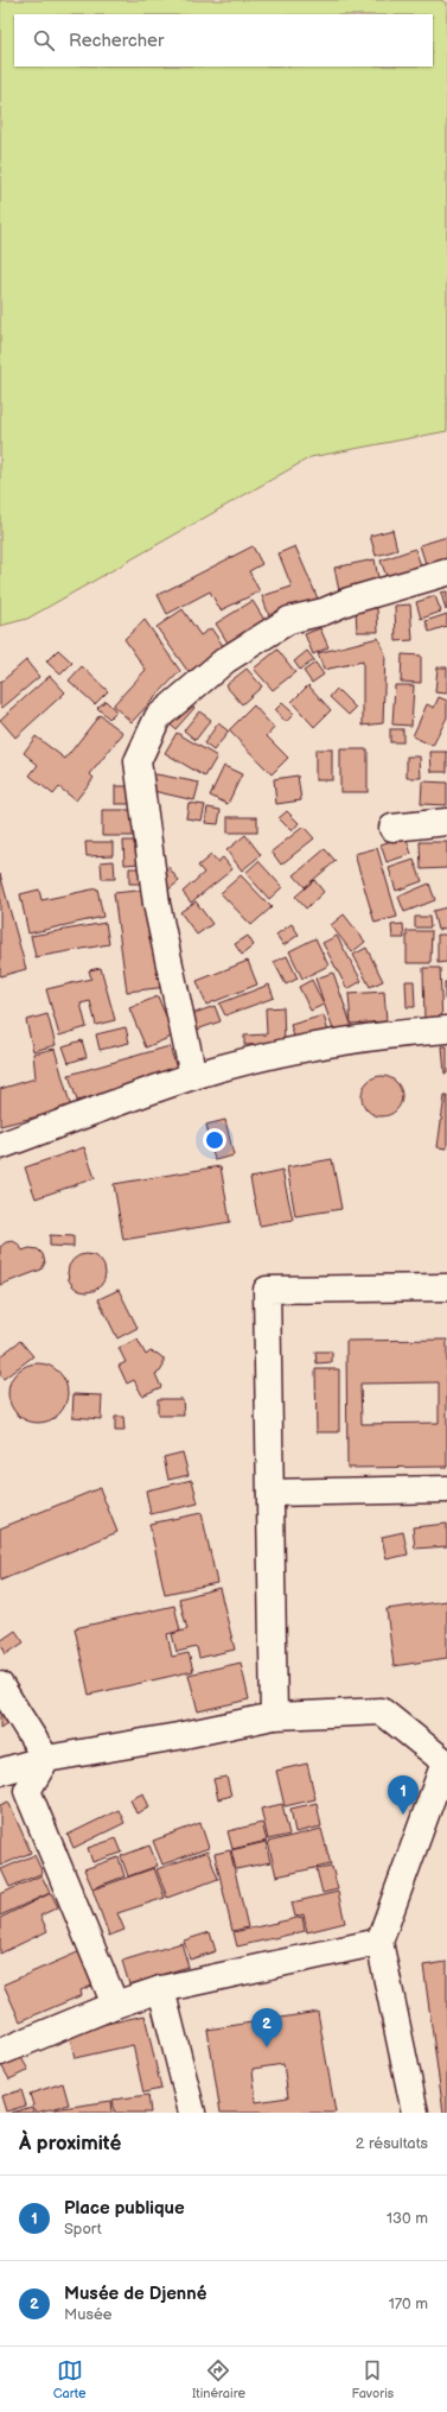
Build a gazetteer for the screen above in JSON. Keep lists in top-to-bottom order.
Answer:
{
  "page": {
    "search": "Rechercher",
    "pins": ["1", "2"],
    "heading": ["À proximité", "2 résultats"],
    "list": [
      {
        "mark": "1",
        "name": "Place publique",
        "note": "Sport",
        "value": "130 m"
      },
      {
        "mark": "2",
        "name": "Musée de Djenné",
        "note": "Musée",
        "value": "170 m"
      }
    ],
    "nav": ["Carte", "Itinéraire", "Favoris"]
  }
}
